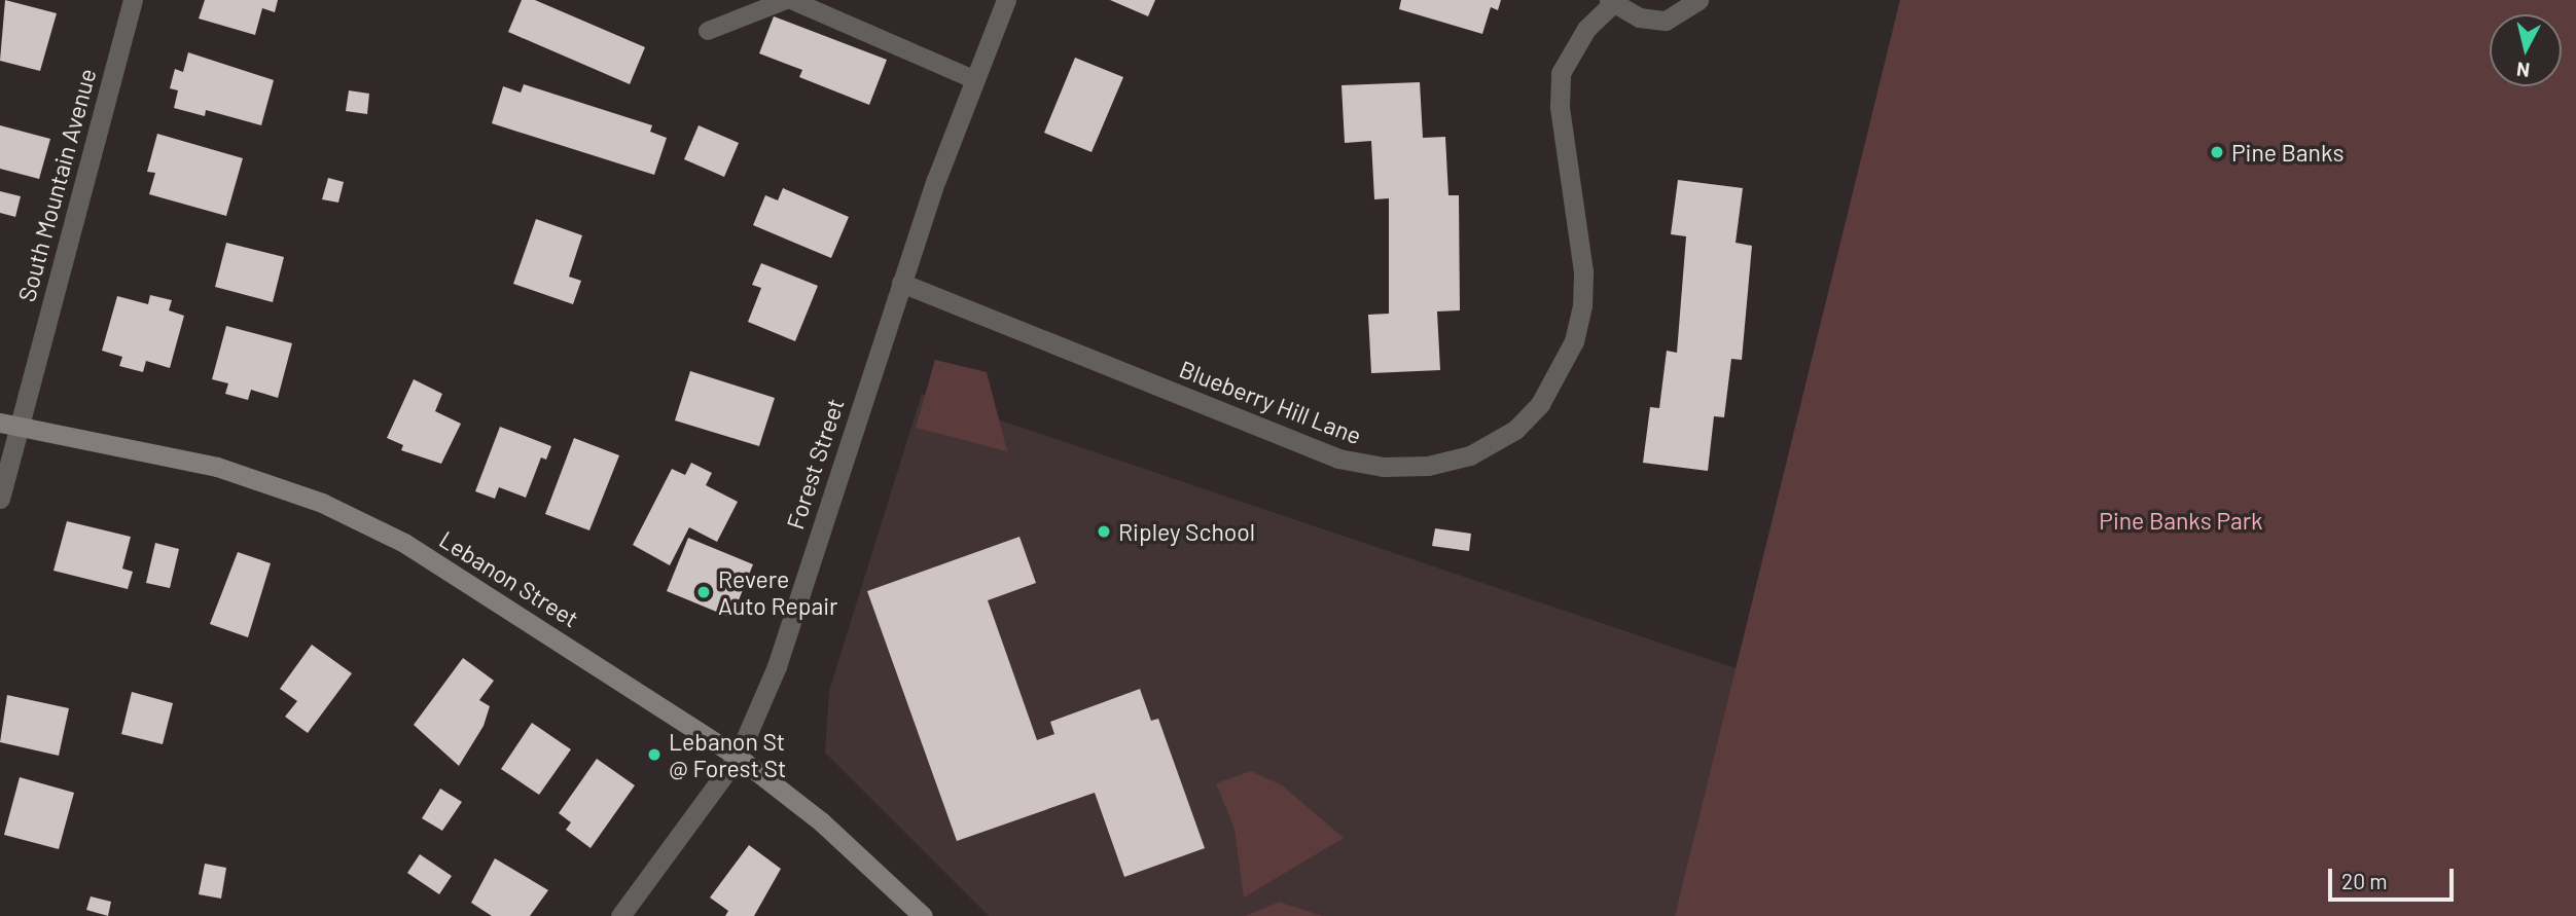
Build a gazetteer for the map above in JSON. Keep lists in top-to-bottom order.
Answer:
{
  "streets": {
    "main road": ["Lebanon Street"],
    "street": ["South Mountain Avenue", "Blueberry Hill Lane", "Forest Street"]
  },
  "crossings": [
    ["South Mountain Avenue", "Lebanon Street"],
    ["Blueberry Hill Lane", "Forest Street"],
    ["Forest Street", "Lebanon Street"]
  ],
  "parks": ["Pine Banks Park"],
  "places": [
    "Pine Banks",
    "Ripley School",
    "Revere Auto Repair",
    "Lebanon St @ Forest St"
  ],
  "scale_bar": "20 m",
  "north": "bottom"
}
